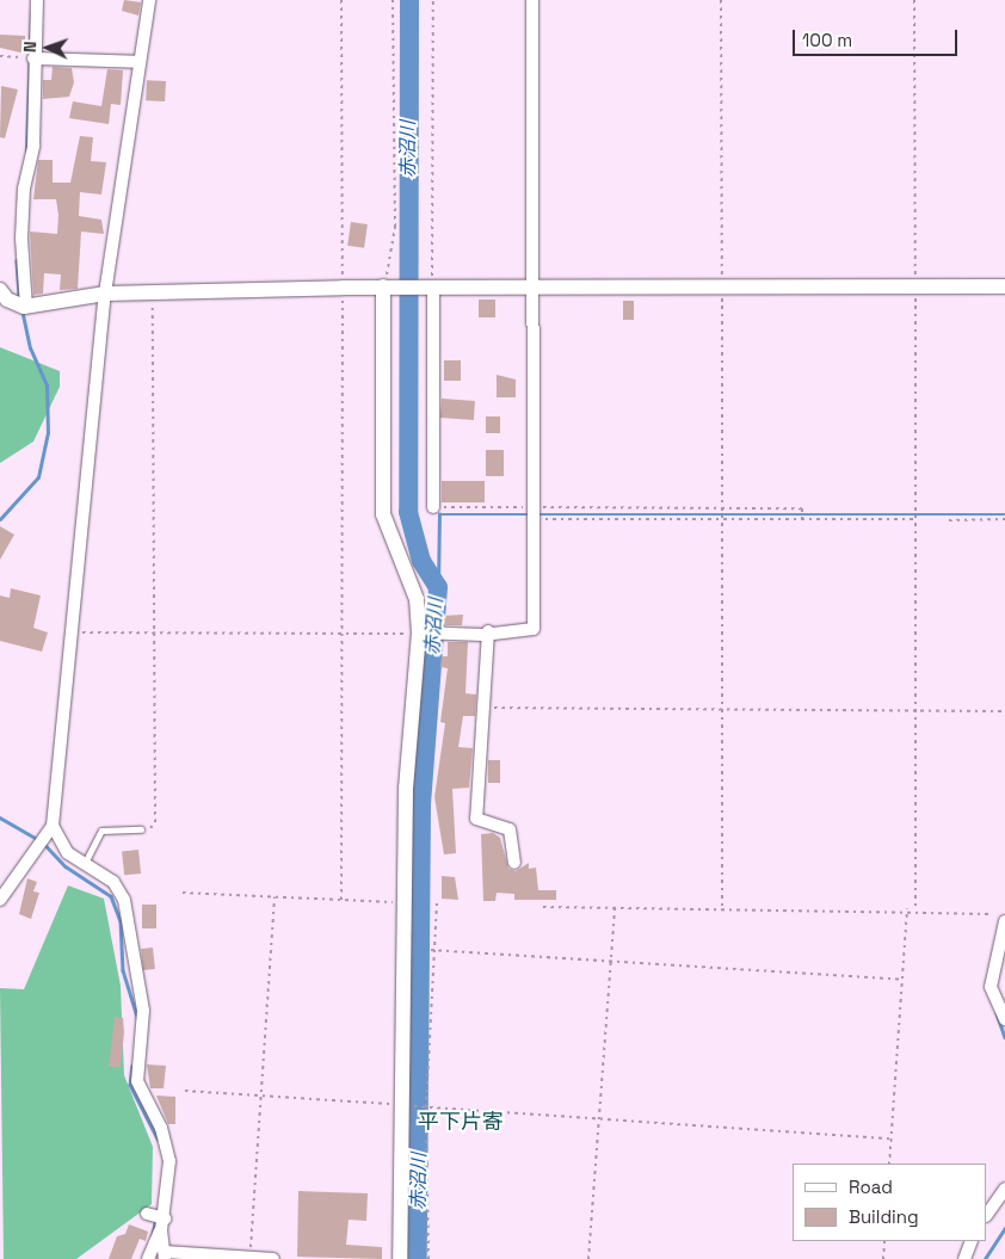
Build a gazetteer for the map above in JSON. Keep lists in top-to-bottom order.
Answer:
{
  "districts": ["平下片寄"],
  "water": ["赤沼川"],
  "legend": ["Road", "Building"],
  "scale_bar": "100 m",
  "north": "left"
}
